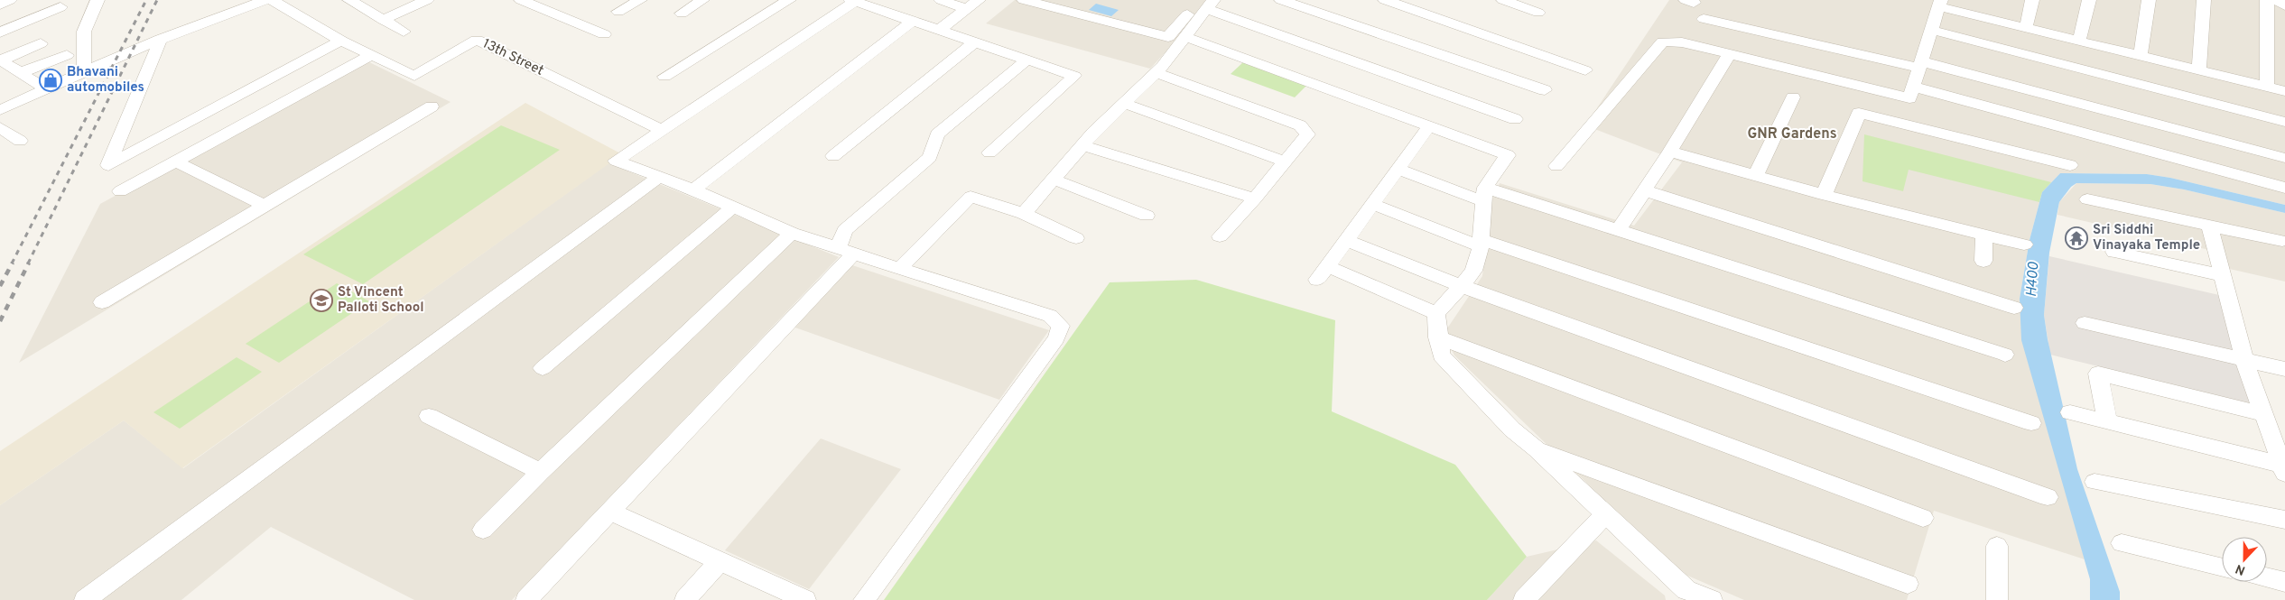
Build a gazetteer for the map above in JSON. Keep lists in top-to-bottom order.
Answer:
{
  "streets": {
    "street": ["13th Street"]
  },
  "districts": ["GNR Gardens"],
  "water": ["H400"],
  "places": {
    "shop": ["Bhavani automobiles"],
    "temple": ["Sri Siddhi Vinayaka Temple"],
    "school or university": ["St Vincent Palloti School"]
  },
  "north": "bottom"
}
